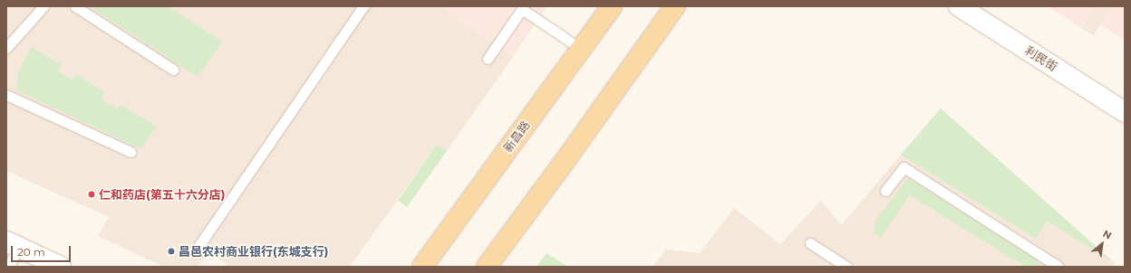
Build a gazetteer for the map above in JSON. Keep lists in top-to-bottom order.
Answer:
{
  "streets": {
    "main road": ["新昌路"],
    "street": ["利民街"]
  },
  "places": ["仁和药店(第五十六分店)", "昌邑农村商业银行(东城支行)"],
  "scale_bar": "20 m",
  "north": "top right"
}
